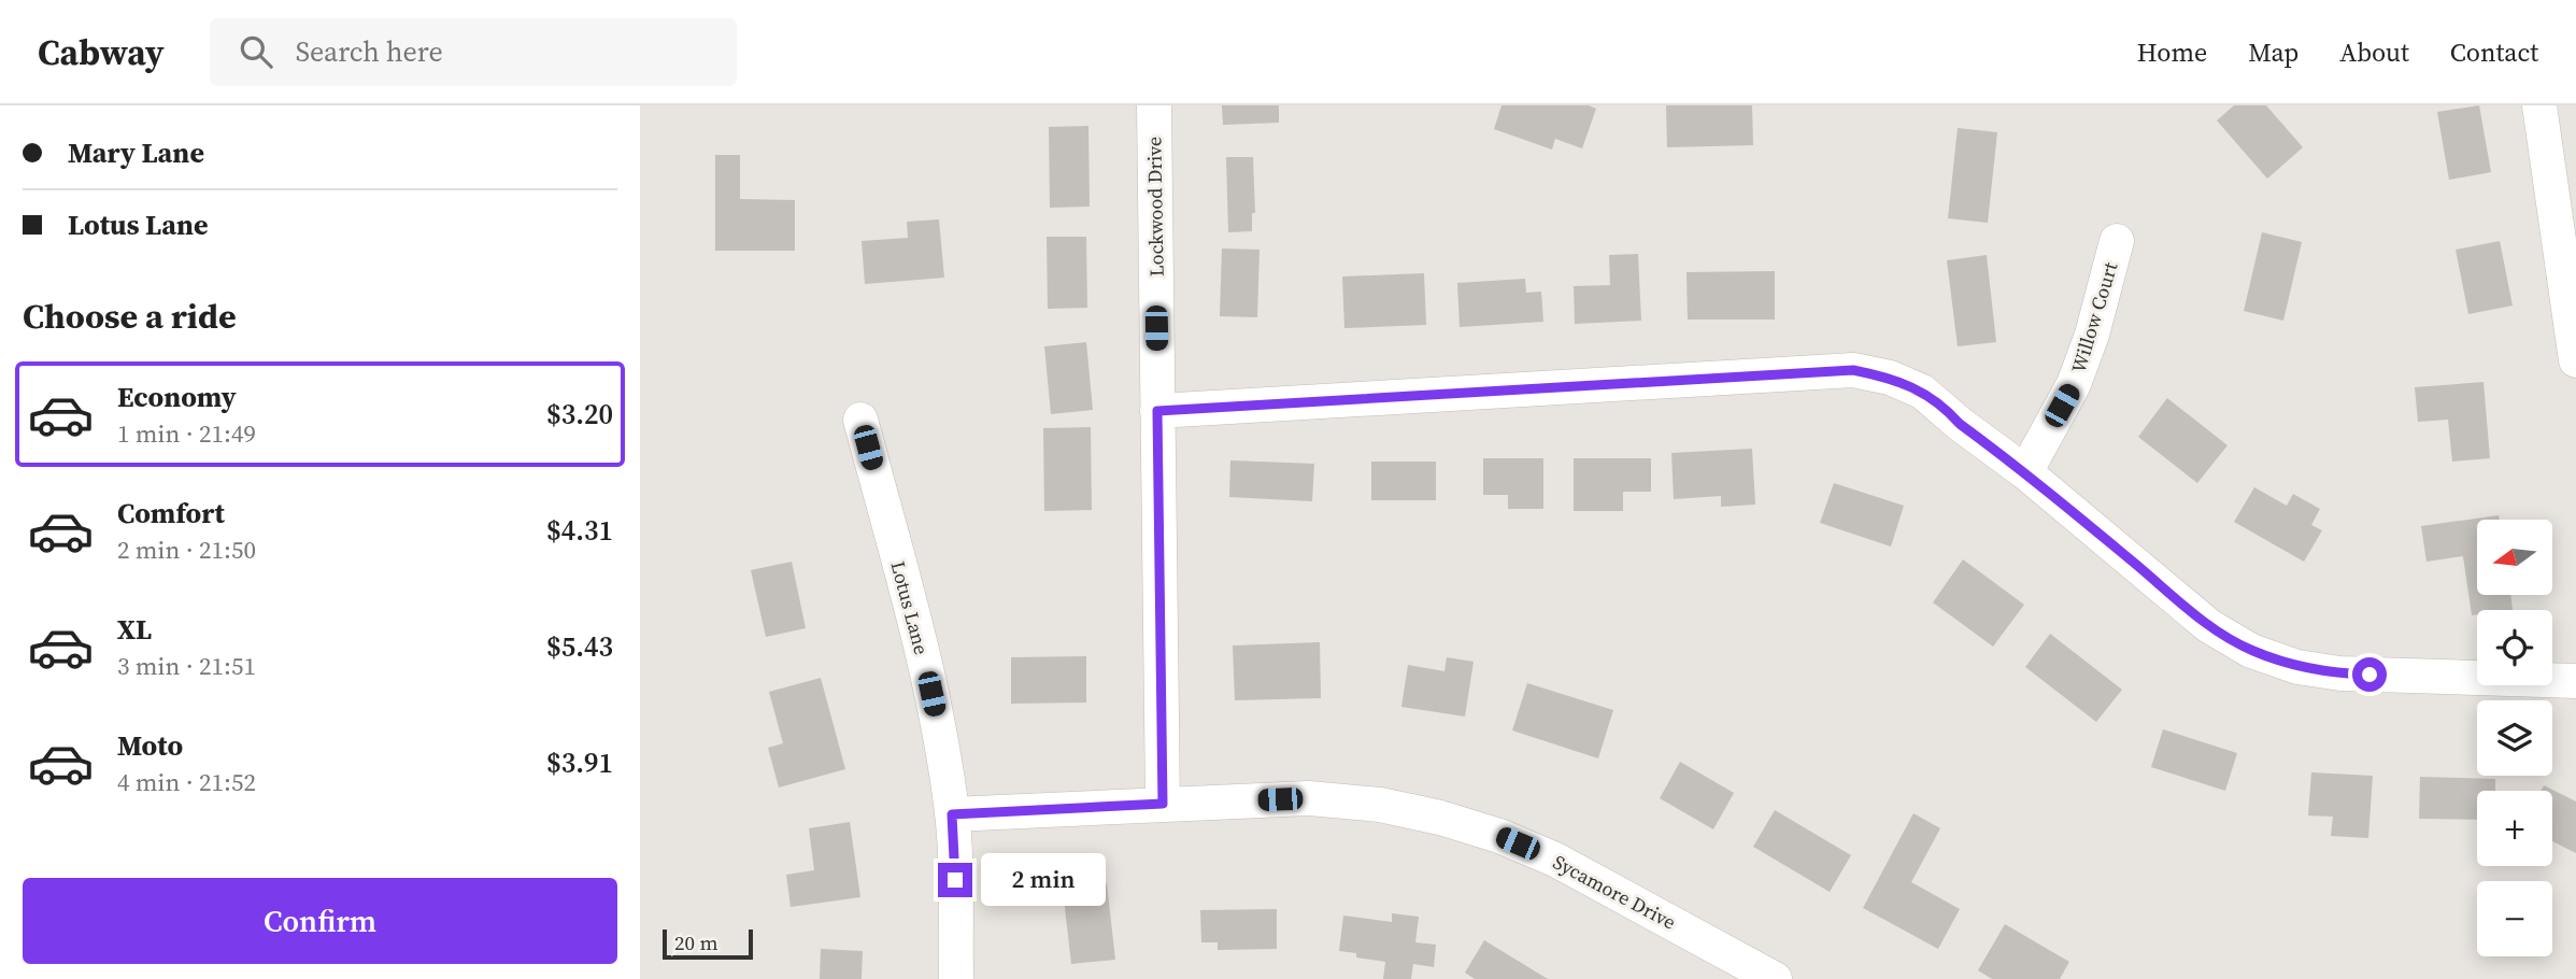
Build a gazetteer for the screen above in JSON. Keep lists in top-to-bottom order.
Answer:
{
  "streets": {
    "street": [
      "Lockwood Drive",
      "Willow Court",
      "Lotus Lane",
      "Sycamore Drive"
    ]
  },
  "crossings": [
    ["Lockwood Drive", "Sycamore Drive"],
    ["Lotus Lane", "Sycamore Drive"]
  ],
  "scale_bar": "20 m",
  "north": "left",
  "page": {
    "header": "Cabway",
    "search": "Search here",
    "nav": [
      "Home",
      "Map",
      "About",
      "Contact"
    ],
    "banner": ["Mary Lane", "Lotus Lane"],
    "heading": "Choose a ride",
    "list": [
      {
        "name": "Economy",
        "note": "1 min · 21:49",
        "value": "$3.20"
      },
      {
        "name": "Comfort",
        "note": "2 min · 21:50",
        "value": "$4.31"
      },
      {
        "name": "XL",
        "note": "3 min · 21:51",
        "value": "$5.43"
      },
      {
        "name": "Moto",
        "note": "4 min · 21:52",
        "value": "$3.91"
      }
    ],
    "map_buttons": ["+", "−"],
    "bubble": "2 min",
    "buttons": "Confirm",
    "scale": "20 m"
  }
}
